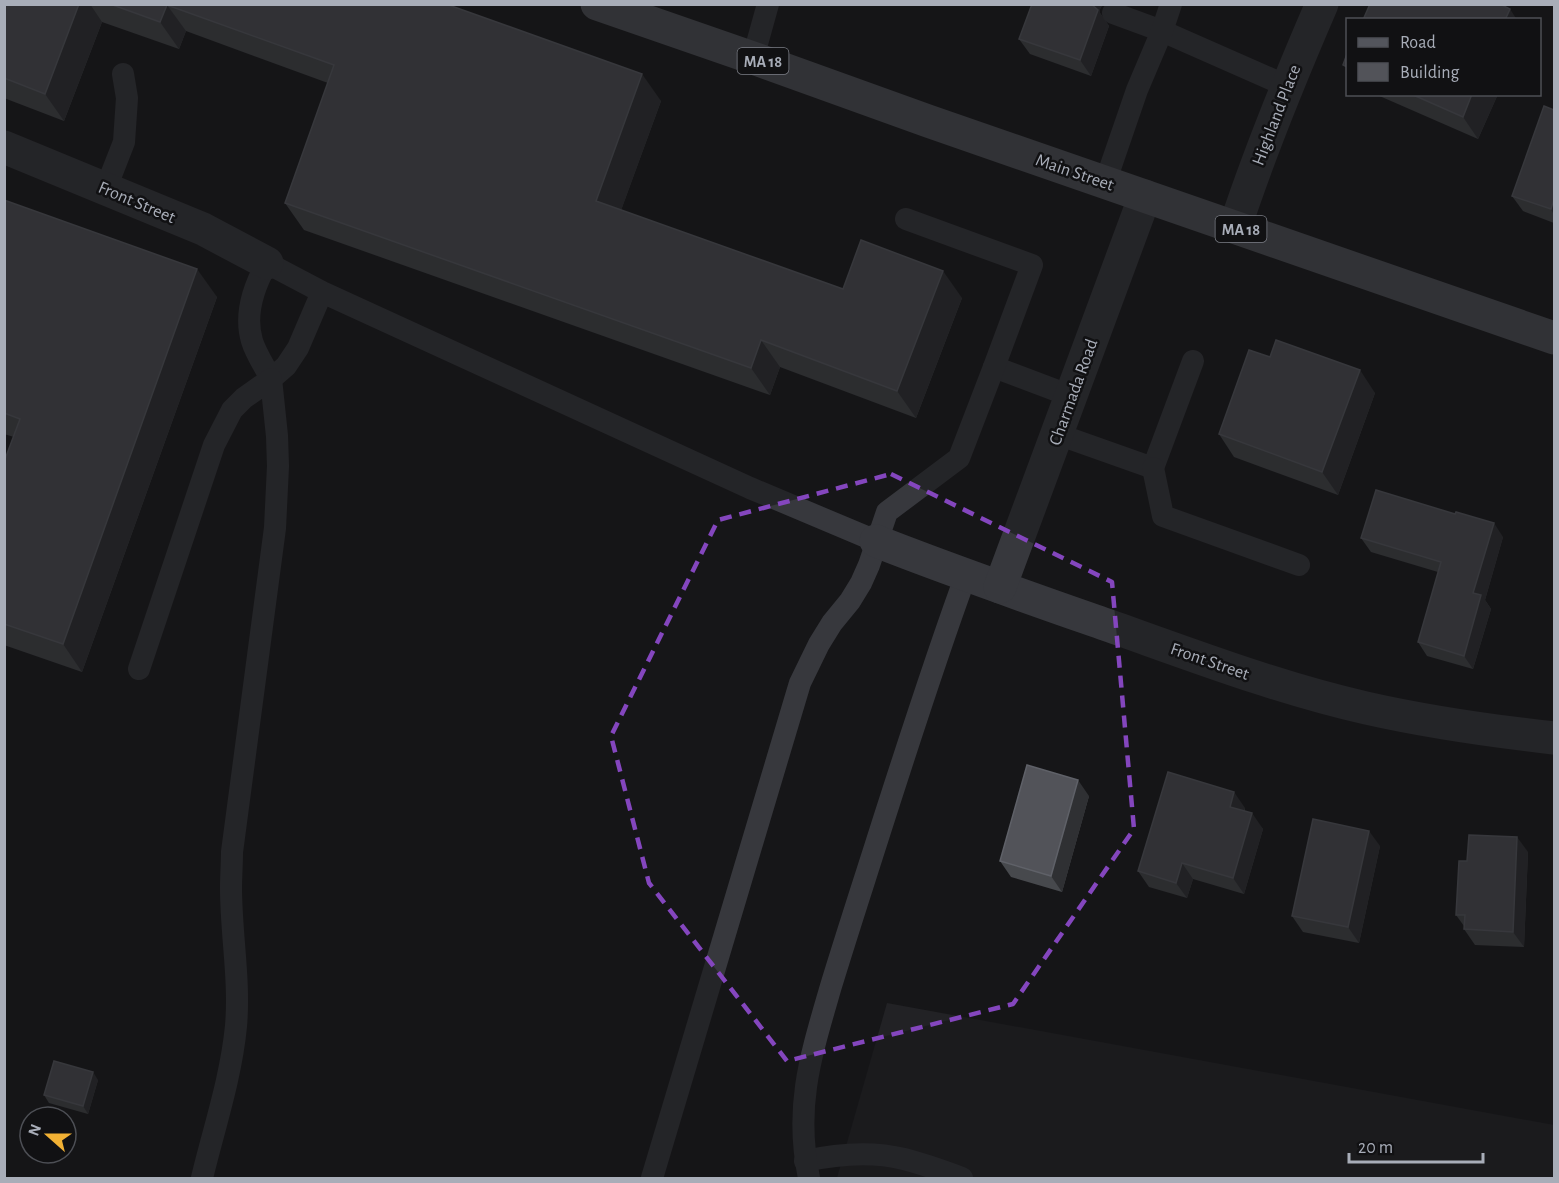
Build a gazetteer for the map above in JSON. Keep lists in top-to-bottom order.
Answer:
{
  "streets": {
    "main road": ["MA 18", "Main Street"],
    "street": ["Highland Place", "Front Street", "Charmada Road"]
  },
  "crossings": [
    ["Highland Place", "Main Street"],
    ["Main Street", "Charmada Road"],
    ["Front Street", "Charmada Road"]
  ],
  "legend": ["Road", "Building"],
  "scale_bar": "20 m",
  "north": "left"
}
